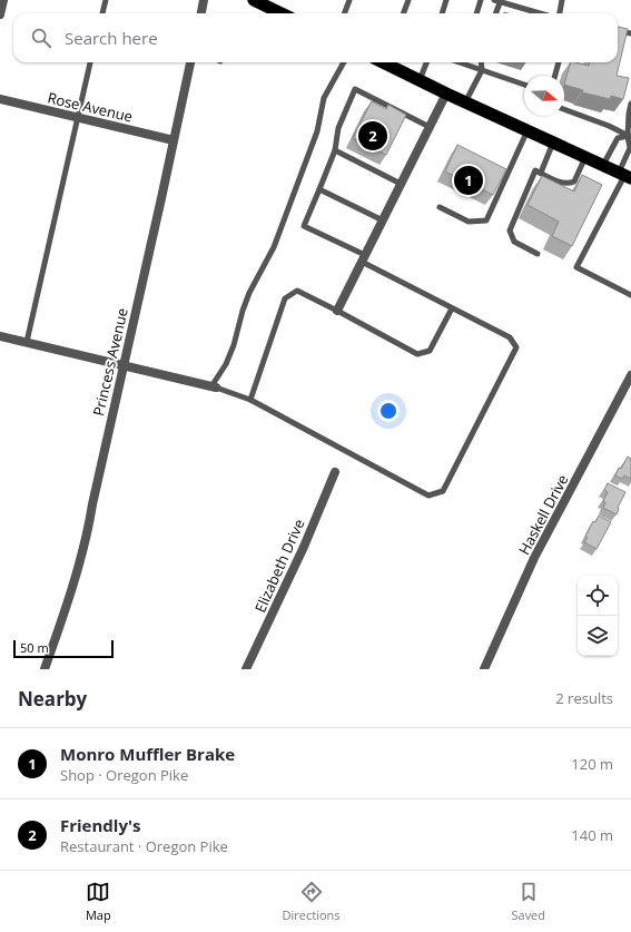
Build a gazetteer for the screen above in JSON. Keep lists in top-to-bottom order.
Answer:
{
  "streets": {
    "street": [
      "Rose Avenue",
      "Princess Avenue",
      "Haskell Drive",
      "Elizabeth Drive"
    ]
  },
  "crossings": [
    ["Rose Avenue", "Princess Avenue"]
  ],
  "scale_bar": "50 m",
  "north": "right",
  "page": {
    "search": "Search here",
    "pins": ["2", "1"],
    "scale": "50 m",
    "heading": ["Nearby", "2 results"],
    "list": [
      {
        "mark": "1",
        "name": "Monro Muffler Brake",
        "note": "Shop · Oregon Pike",
        "value": "120 m"
      },
      {
        "mark": "2",
        "name": "Friendly's",
        "note": "Restaurant · Oregon Pike",
        "value": "140 m"
      }
    ],
    "nav": ["Map", "Directions", "Saved"]
  }
}
